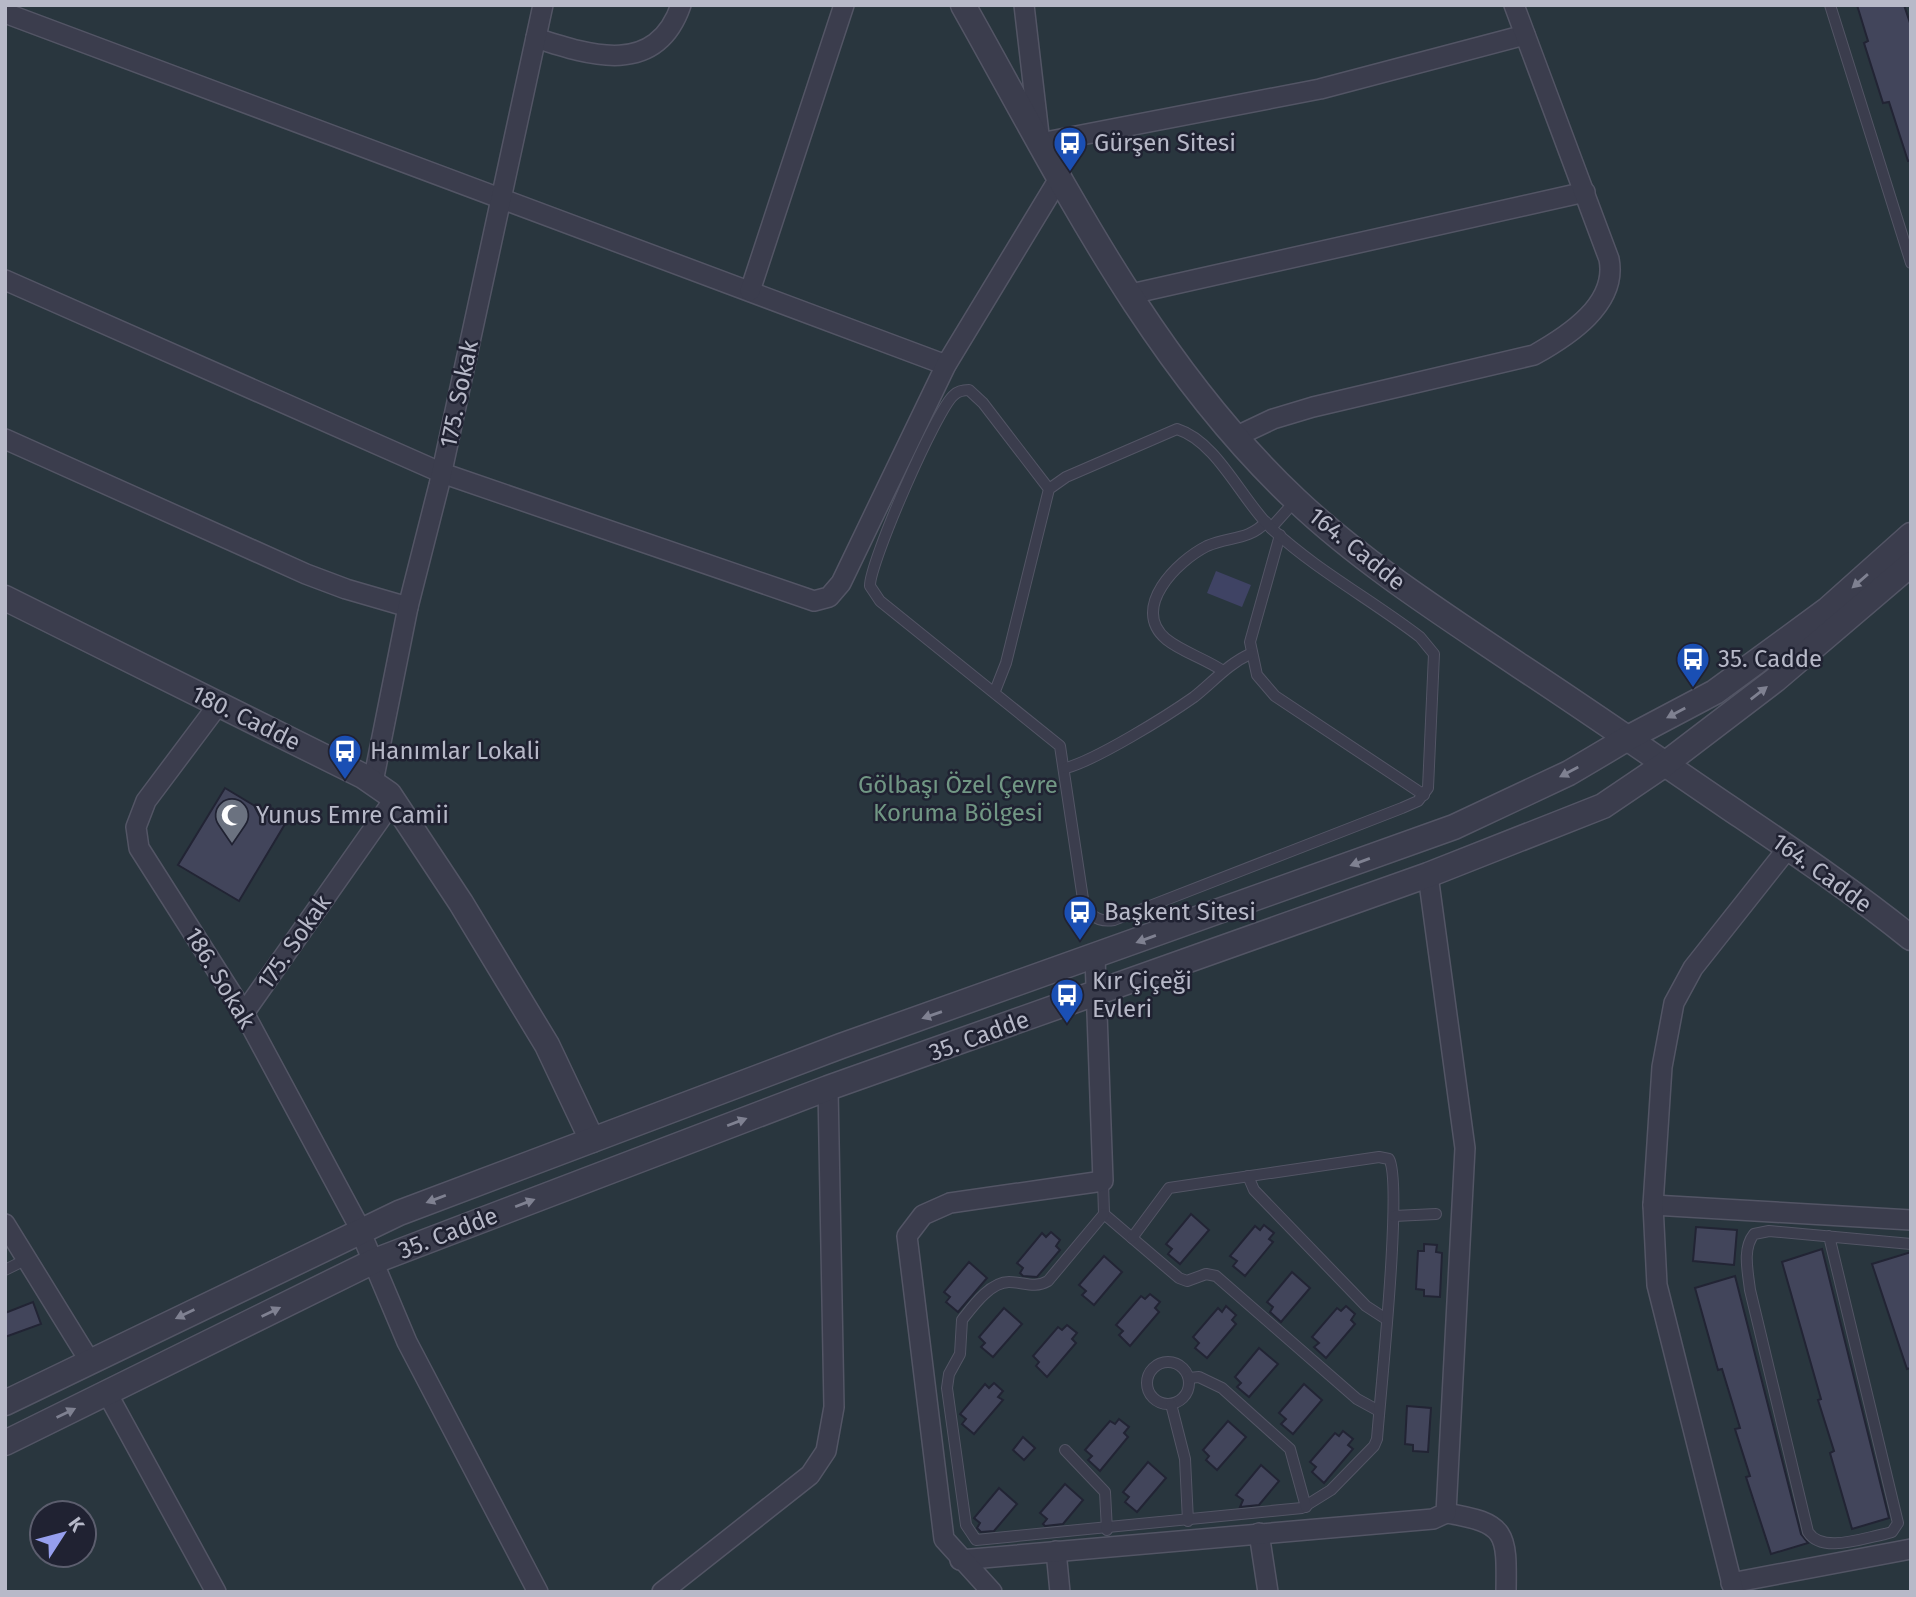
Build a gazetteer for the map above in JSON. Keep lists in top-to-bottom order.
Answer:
{
  "streets": {
    "street": [
      "175. Sokak",
      "164. Cadde",
      "180. Cadde",
      "186. Sokak",
      "35. Cadde"
    ]
  },
  "crossings": [
    ["175. Sokak", "180. Cadde"],
    ["175. Sokak", "186. Sokak"],
    ["164. Cadde", "35. Cadde"],
    ["180. Cadde", "186. Sokak"],
    ["180. Cadde", "35. Cadde"],
    ["186. Sokak", "35. Cadde"]
  ],
  "parks": ["Gölbaşı Özel Çevre Koruma Bölgesi"],
  "places": {
    "bus stop": [
      "Gürşen Sitesi",
      "35. Cadde",
      "Hanımlar Lokali",
      "Başkent Sitesi",
      "Kır Çiçeği Evleri"
    ],
    "mosque": ["Yunus Emre Camii"]
  },
  "north": "top right"
}
